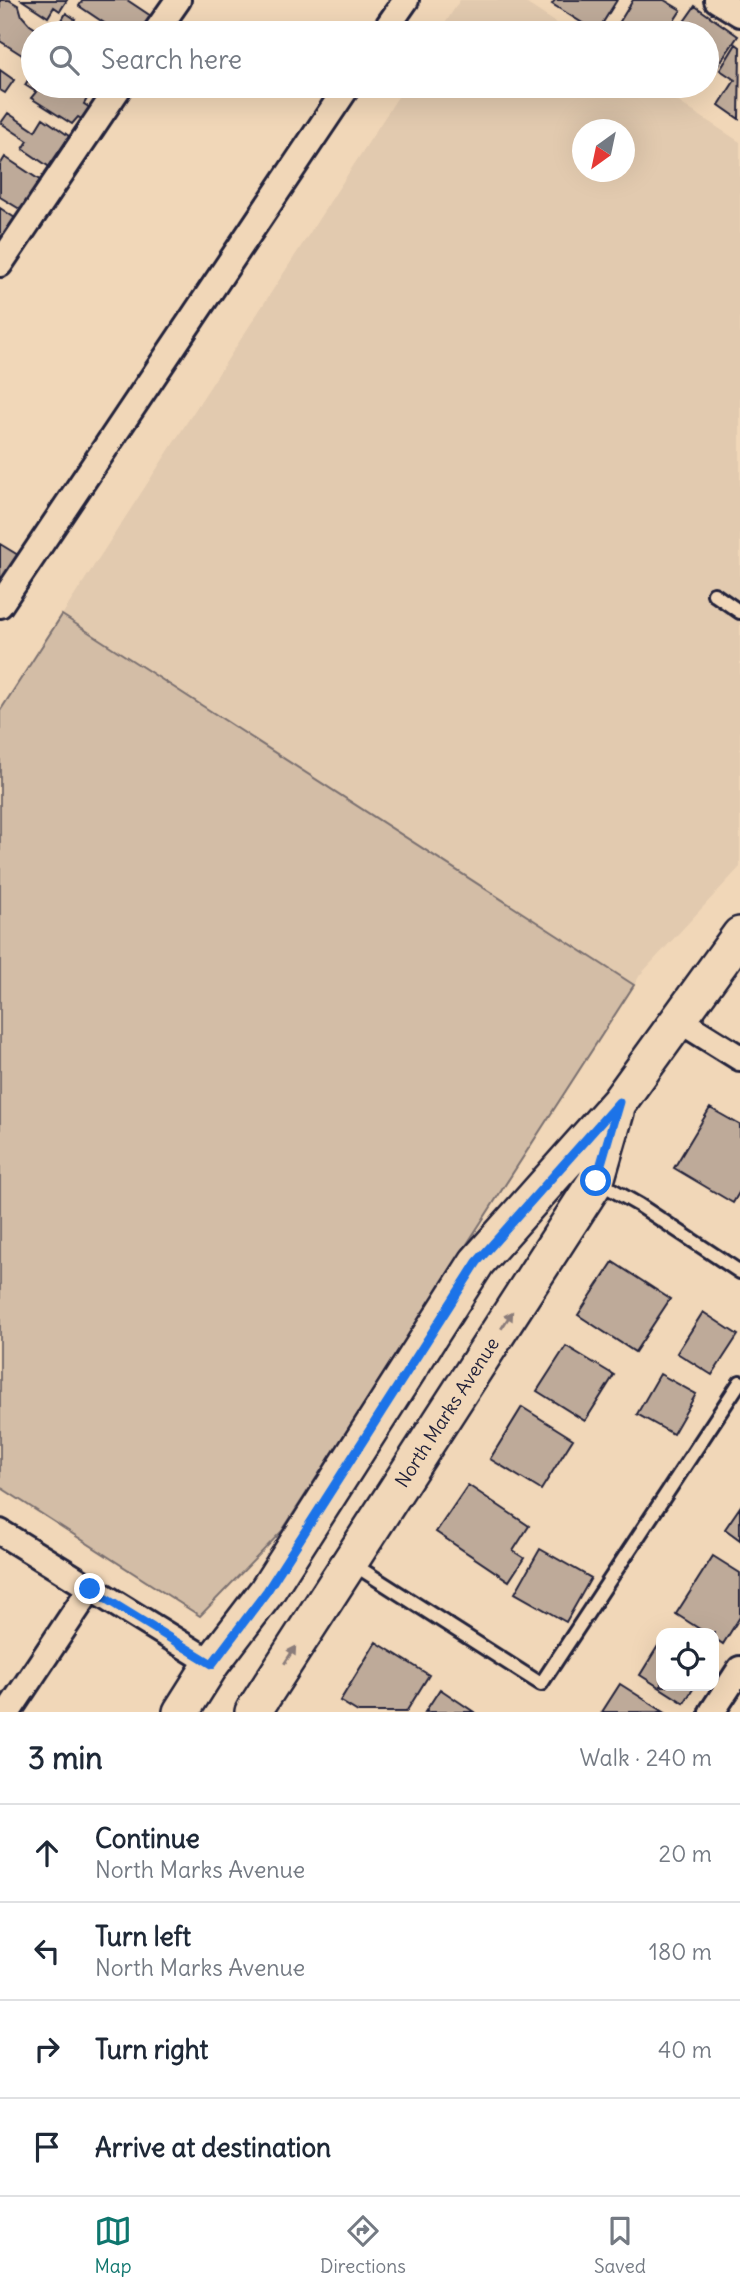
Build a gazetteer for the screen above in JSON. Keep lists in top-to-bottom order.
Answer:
{
  "streets": {
    "main road": ["North Marks Avenue"]
  },
  "north": "bottom left",
  "page": {
    "search": "Search here",
    "heading": ["3 min", "Walk · 240 m"],
    "list": [
      ["Continue", "North Marks Avenue", "20 m"],
      ["Turn left", "North Marks Avenue", "180 m"],
      ["Turn right", "40 m"],
      "Arrive at destination"
    ],
    "nav": ["Map", "Directions", "Saved"]
  }
}
